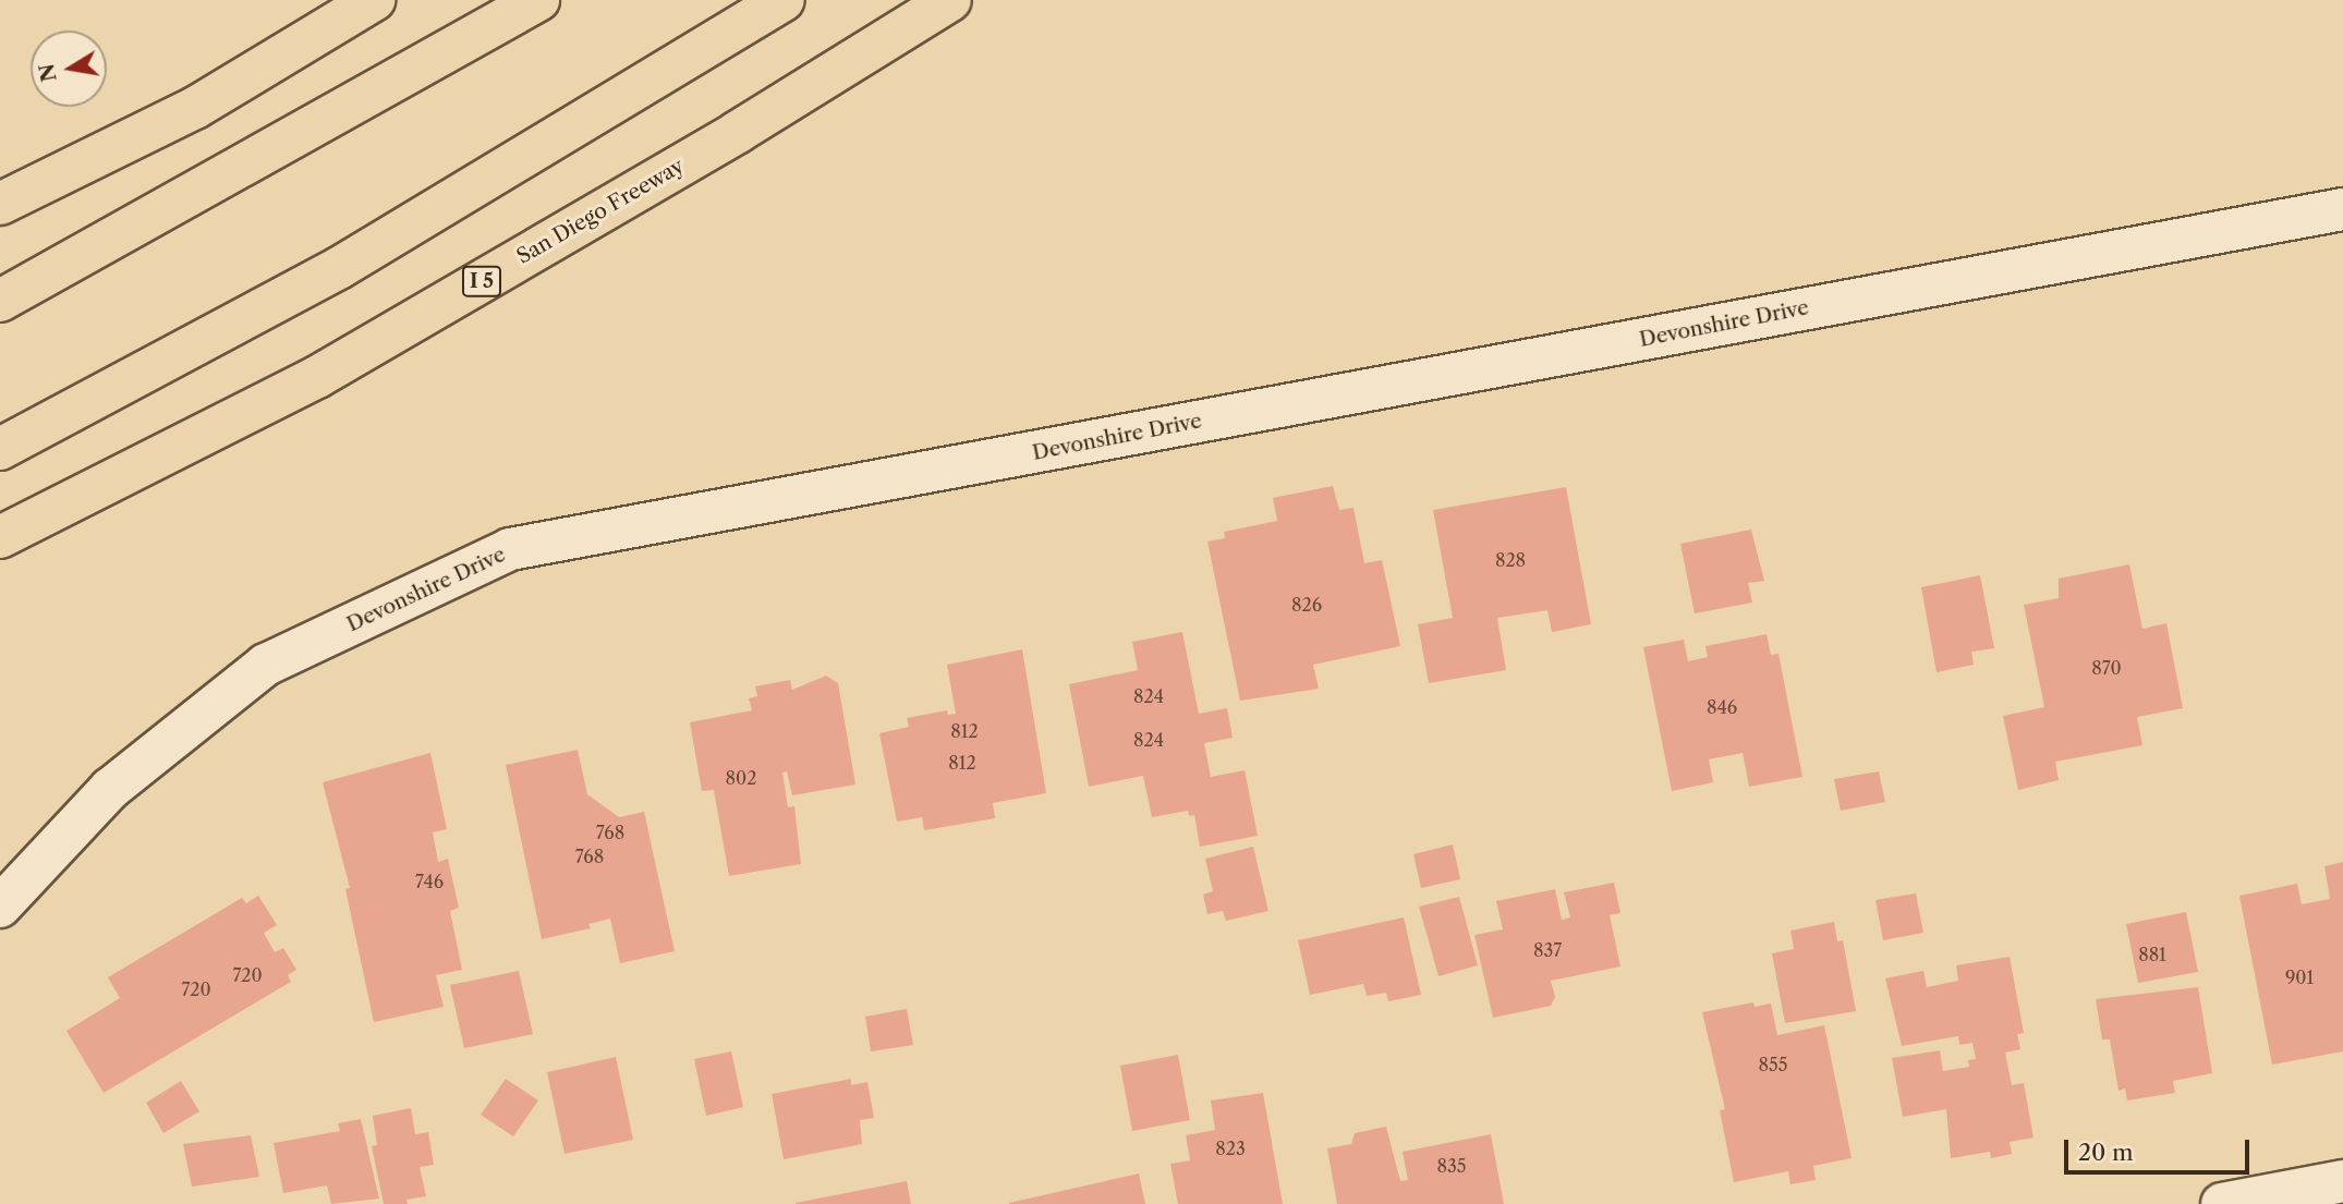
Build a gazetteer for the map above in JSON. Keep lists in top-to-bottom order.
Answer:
{
  "streets": {
    "highway": ["San Diego Freeway", "I 5"],
    "street": ["Devonshire Drive"]
  },
  "house_numbers": [
    "828",
    "826",
    "870",
    "824",
    "846",
    "812",
    "824",
    "812",
    "802",
    "768",
    "768",
    "746",
    "837",
    "881",
    "720",
    "901",
    "720",
    "855",
    "823",
    "835"
  ],
  "scale_bar": "20 m",
  "north": "left"
}
